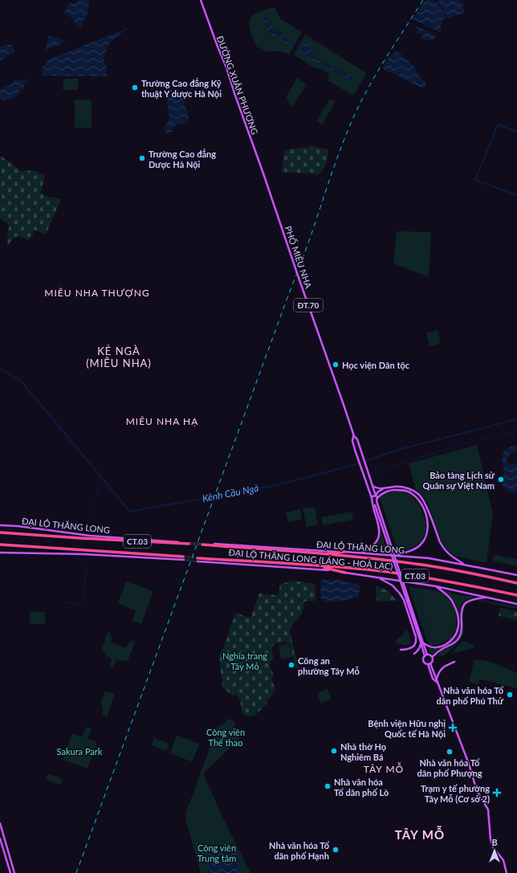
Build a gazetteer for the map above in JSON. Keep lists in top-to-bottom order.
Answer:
{
  "streets": {
    "highway": ["CT.03", "ĐẠI LỘ THĂNG LONG (LÁNG - HOÀ LẠC)"],
    "main road": [
      "ĐƯỜNG XUÂN PHƯƠNG",
      "PHỐ MIÊU NHA",
      "ĐT.70",
      "ĐẠI LỘ THĂNG LONG"
    ]
  },
  "crossings": [
    ["ĐƯỜNG XUÂN PHƯƠNG", "PHỐ MIÊU NHA"],
    ["PHỐ MIÊU NHA", "ĐT.70"],
    ["ĐẠI LỘ THĂNG LONG", "CT.03"],
    ["ĐẠI LỘ THĂNG LONG", "ĐẠI LỘ THĂNG LONG (LÁNG - HOÀ LẠC)"]
  ],
  "districts": [
    "MIÊU NHA THƯỢNG",
    "KẺ NGÀ (MIÊU NHA)",
    "MIÊU NHA HẠ",
    "TÂY MỖ",
    "TÂY MỖ"
  ],
  "water": ["Kênh Cầu Ngà"],
  "parks": [
    "Nghĩa trang Tây Mỗ",
    "Công viên Thể thao",
    "Sakura Park",
    "Công viên Trung tâm"
  ],
  "places": {
    "other": [
      "Trường Cao đẳng Kỹ thuật Y dược Hà Nội",
      "Trường Cao đẳng Dược Hà Nội",
      "Học viện Dân tộc",
      "Bảo tàng Lịch sử Quân sự Việt Nam",
      "Công an phường Tây Mỗ",
      "Nhà văn hóa Tổ dân phố Phú Thứ",
      "Nhà thờ Họ Nghiêm Bá",
      "Nhà văn hóa Tổ dân phố Phượng",
      "Nhà văn hóa Tổ dân phố Lò",
      "Nhà văn hóa Tổ dân phố Hạnh"
    ],
    "health": ["Bệnh viện Hữu nghị Quốc tế Hà Nội", "Trạm y tế phường Tây Mỗ (Cơ sở 2)"]
  },
  "north": "top"
}
